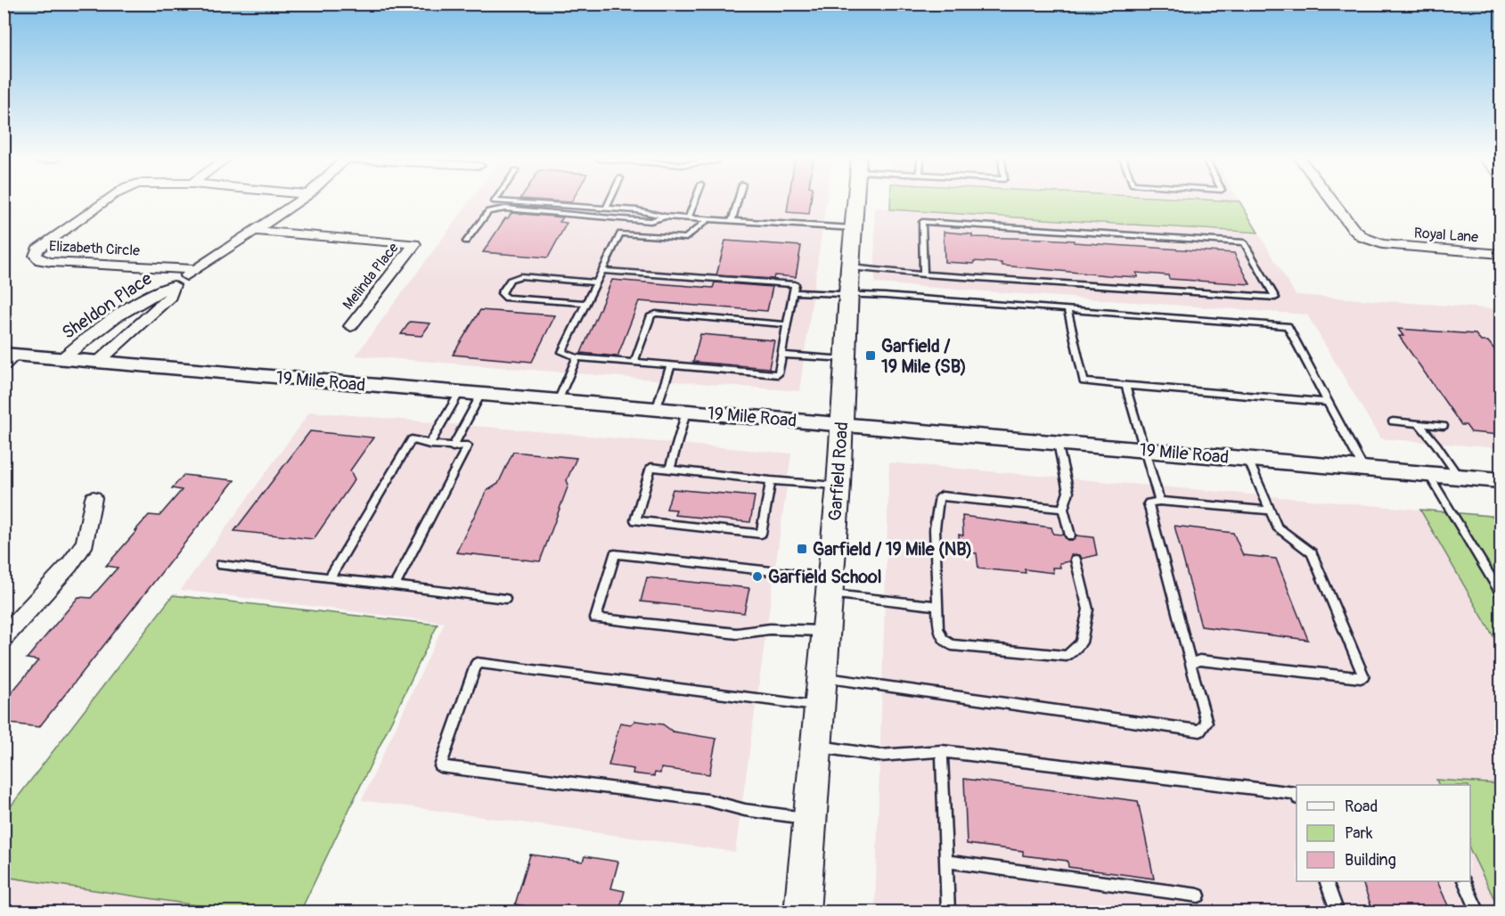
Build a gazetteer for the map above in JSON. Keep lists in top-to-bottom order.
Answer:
{
  "streets": {
    "main road": ["Garfield Road"],
    "street": [
      "Royal Lane",
      "Elizabeth Circle",
      "Melinda Place",
      "Sheldon Place",
      "19 Mile Road"
    ]
  },
  "crossings": [
    ["Elizabeth Circle", "Sheldon Place"],
    ["Melinda Place", "Sheldon Place"],
    ["Sheldon Place", "19 Mile Road"],
    ["19 Mile Road", "Garfield Road"]
  ],
  "places": {
    "transit": ["Garfield / 19 Mile (SB)", "Garfield / 19 Mile (NB)"],
    "other": ["Garfield School"]
  },
  "legend": ["Road", "Park", "Building"]
}
